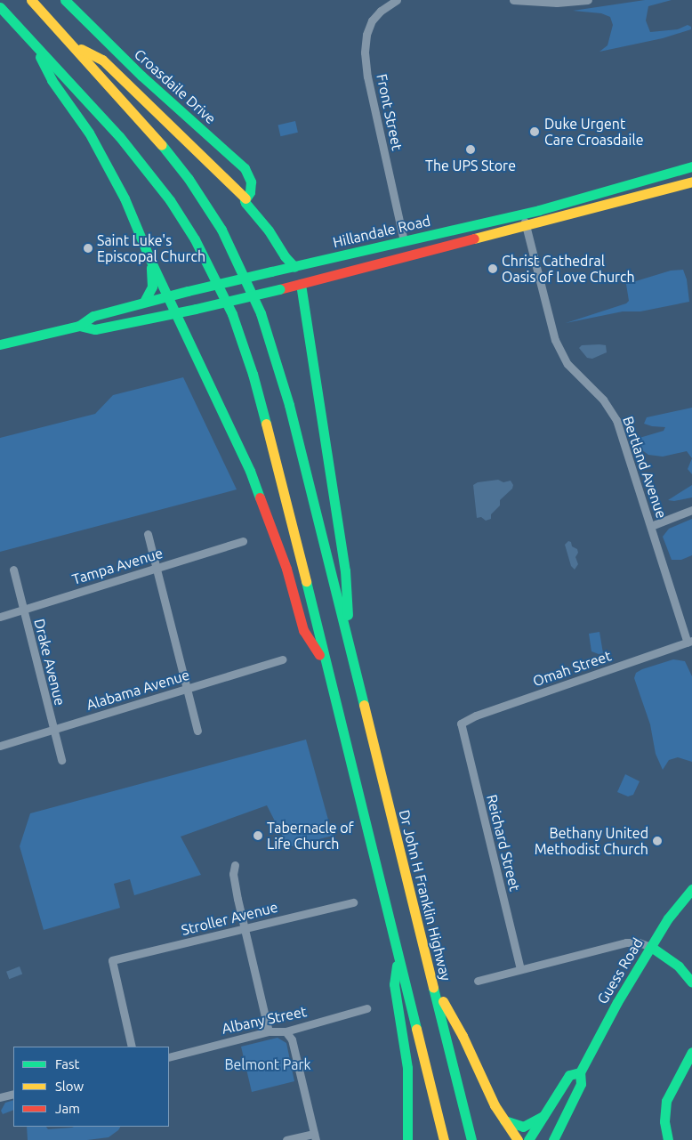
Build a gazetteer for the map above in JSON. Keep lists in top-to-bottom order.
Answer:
{
  "streets": {
    "main road": [
      "Croasdaile Drive",
      "Hillandale Road",
      "Dr John H Franklin Highway",
      "Guess Road"
    ],
    "street": [
      "Front Street",
      "Bertland Avenue",
      "Tampa Avenue",
      "Drake Avenue",
      "Omah Street",
      "Alabama Avenue",
      "Reichard Street",
      "Stroller Avenue",
      "Albany Street"
    ]
  },
  "crossings": [
    ["Front Street", "Hillandale Road"],
    ["Hillandale Road", "Bertland Avenue"],
    ["Bertland Avenue", "Omah Street"],
    ["Tampa Avenue", "Drake Avenue"],
    ["Drake Avenue", "Alabama Avenue"],
    ["Omah Street", "Reichard Street"]
  ],
  "parks": ["Belmont Park"],
  "places": [
    "Duke Urgent Care Croasdaile",
    "The UPS Store",
    "Saint Luke's Episcopal Church",
    "Christ Cathedral Oasis of Love Church",
    "Tabernacle of Life Church",
    "Bethany United Methodist Church"
  ],
  "legend": ["Fast", "Slow", "Jam"]
}
